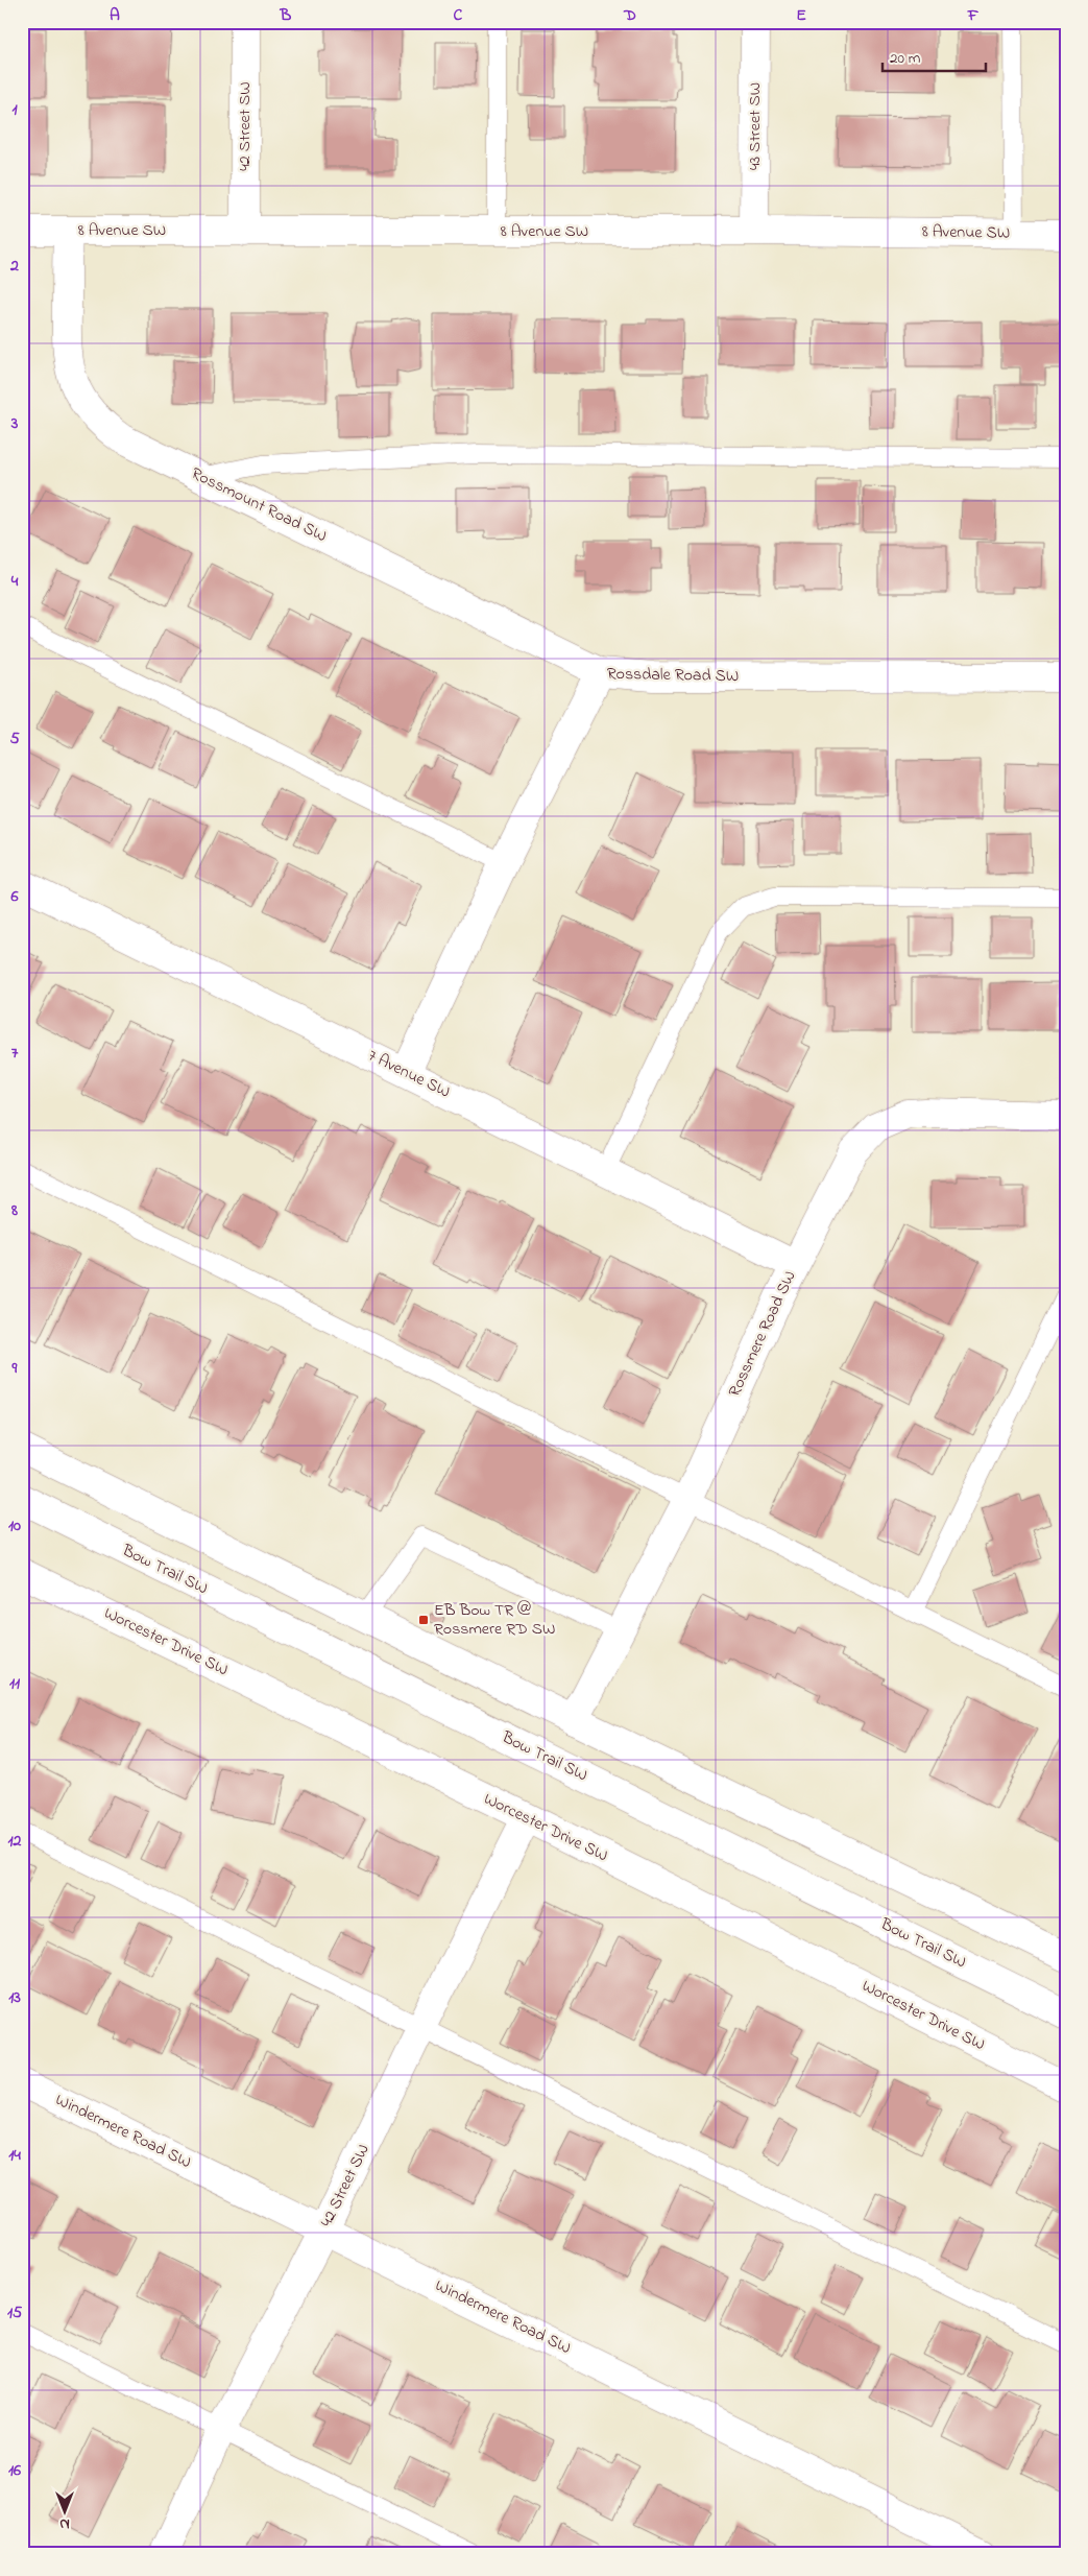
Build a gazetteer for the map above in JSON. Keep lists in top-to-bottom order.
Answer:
{
  "streets": {
    "street": [
      "42 Street SW",
      "43 Street SW",
      "8 Avenue SW",
      "Rossmount Road SW",
      "Rossdale Road SW",
      "7 Avenue SW",
      "Rossmere Road SW",
      "Bow Trail SW",
      "Worcester Drive SW",
      "Windermere Road SW"
    ]
  },
  "crossings": [
    ["42 Street SW", "8 Avenue SW"],
    ["42 Street SW", "Worcester Drive SW"],
    ["42 Street SW", "Windermere Road SW"],
    ["43 Street SW", "8 Avenue SW"],
    ["8 Avenue SW", "Rossmount Road SW"],
    ["Rossmount Road SW", "Rossdale Road SW"],
    ["Rossdale Road SW", "7 Avenue SW"],
    ["7 Avenue SW", "Rossmere Road SW"]
  ],
  "places": {
    "transit": ["EB Bow TR @ Rossmere RD SW"]
  },
  "scale_bar": "20 m",
  "north": "bottom",
  "grid": {
    "columns": [
      "A",
      "B",
      "C",
      "D",
      "E",
      "F"
    ],
    "rows": [
      "1",
      "2",
      "3",
      "4",
      "5",
      "6",
      "7",
      "8",
      "9",
      "10",
      "11",
      "12",
      "13",
      "14",
      "15",
      "16"
    ]
  }
}
